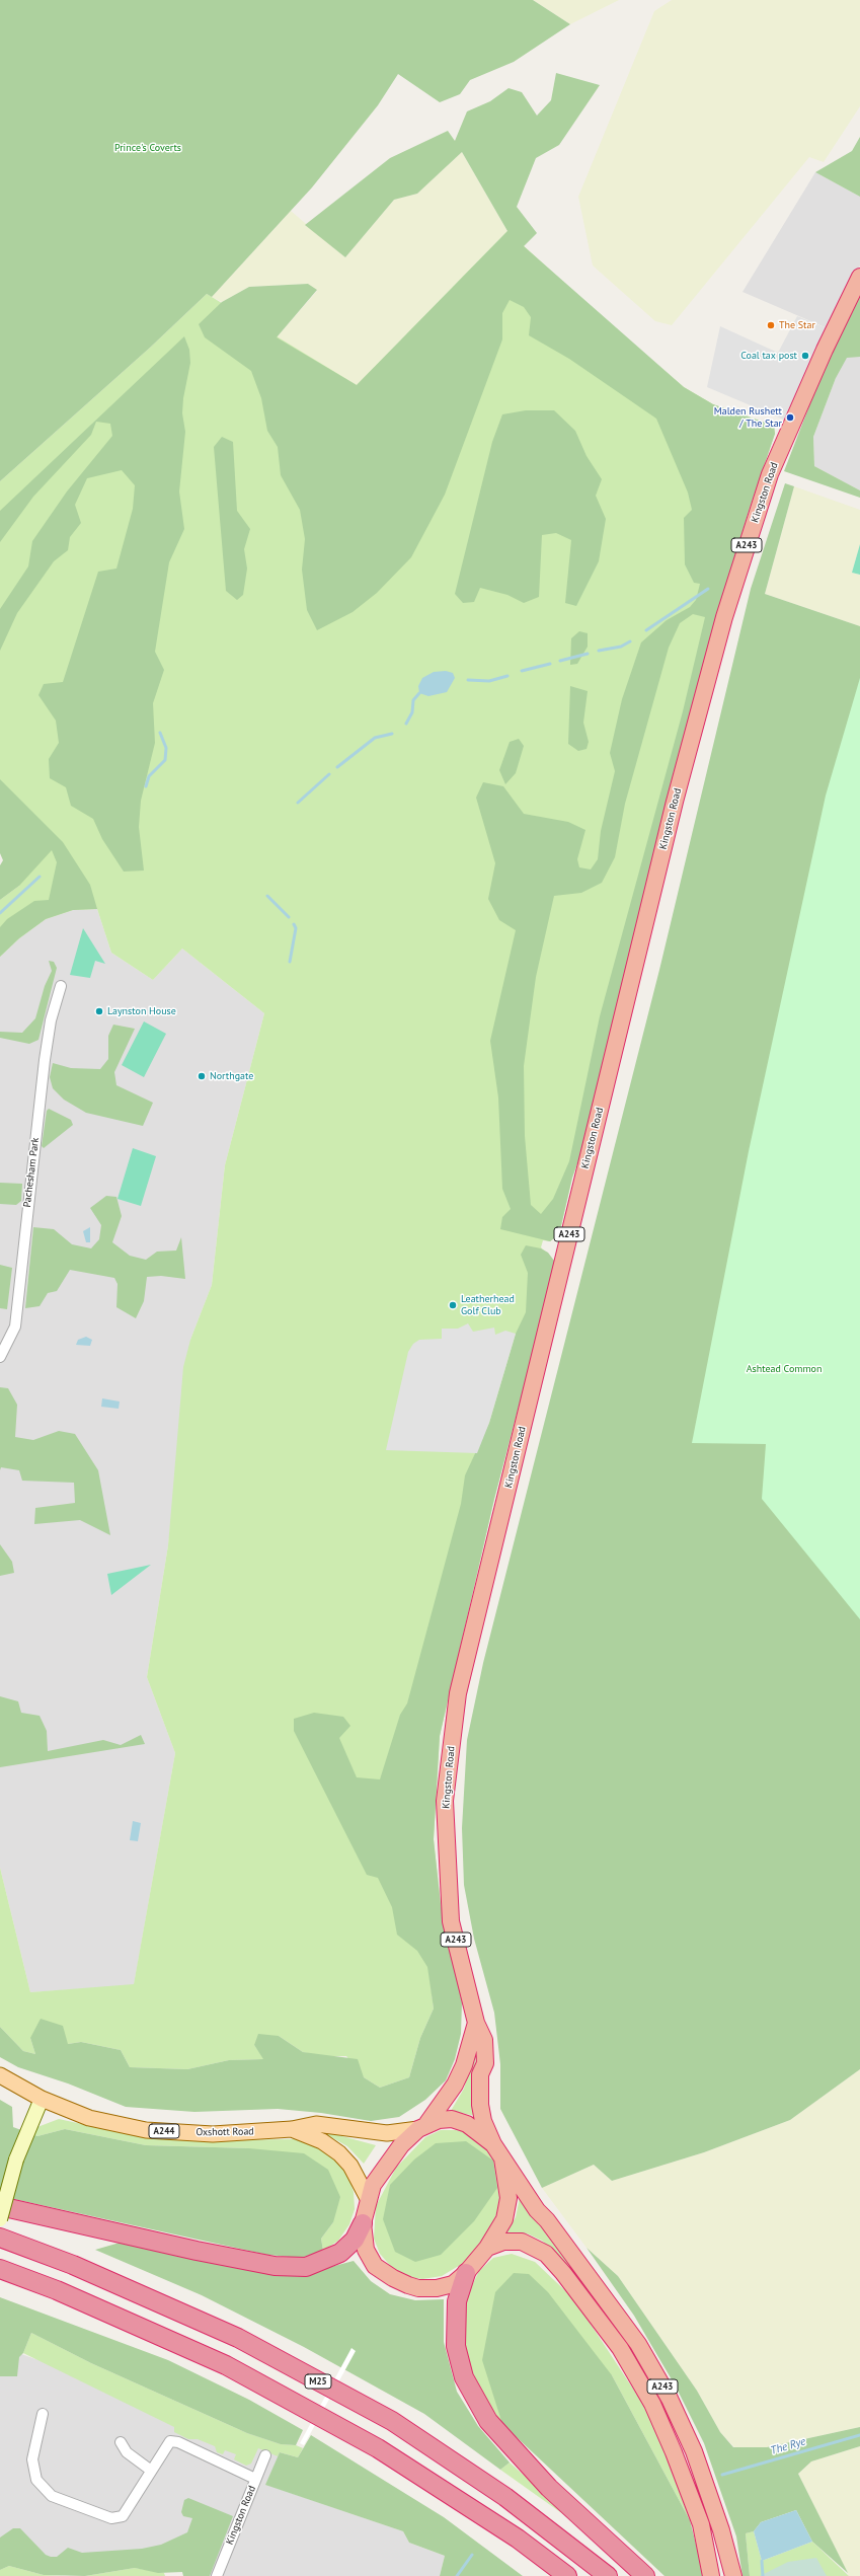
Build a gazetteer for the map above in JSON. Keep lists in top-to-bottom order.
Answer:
{
  "streets": {
    "highway": ["Kingston Road", "A243", "M25"],
    "main road": ["A244", "Oxshott Road"],
    "street": ["Pachesham Park"]
  },
  "crossings": [
    ["Kingston Road", "A243"],
    ["Kingston Road", "Oxshott Road"]
  ],
  "water": ["The Rye"],
  "parks": ["Prince's Coverts", "Ashtead Common"],
  "places": [
    "The Star",
    "Coal tax post",
    "Malden Rushett / The Star",
    "Laynston House",
    "Northgate",
    "Leatherhead Golf Club"
  ]
}
